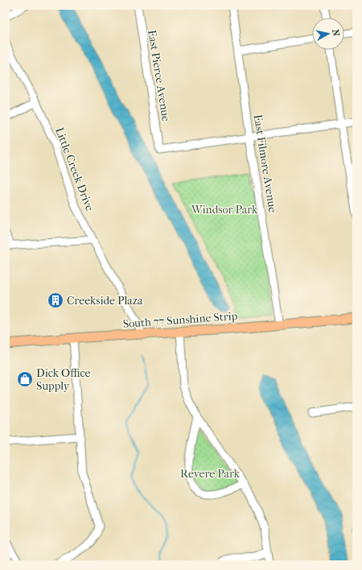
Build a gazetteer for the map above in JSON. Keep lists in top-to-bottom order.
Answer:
{
  "streets": {
    "main road": ["South 77 Sunshine Strip"],
    "street": ["East Pierce Avenue", "East Filmore Avenue", "Little Creek Drive"]
  },
  "crossings": [
    ["East Pierce Avenue", "East Filmore Avenue"],
    ["East Filmore Avenue", "South 77 Sunshine Strip"],
    ["Little Creek Drive", "South 77 Sunshine Strip"]
  ],
  "parks": ["Windsor Park", "Revere Park"],
  "places": {
    "building": ["Creekside Plaza"],
    "shop": ["Dick Office Supply"]
  },
  "north": "right"
}
